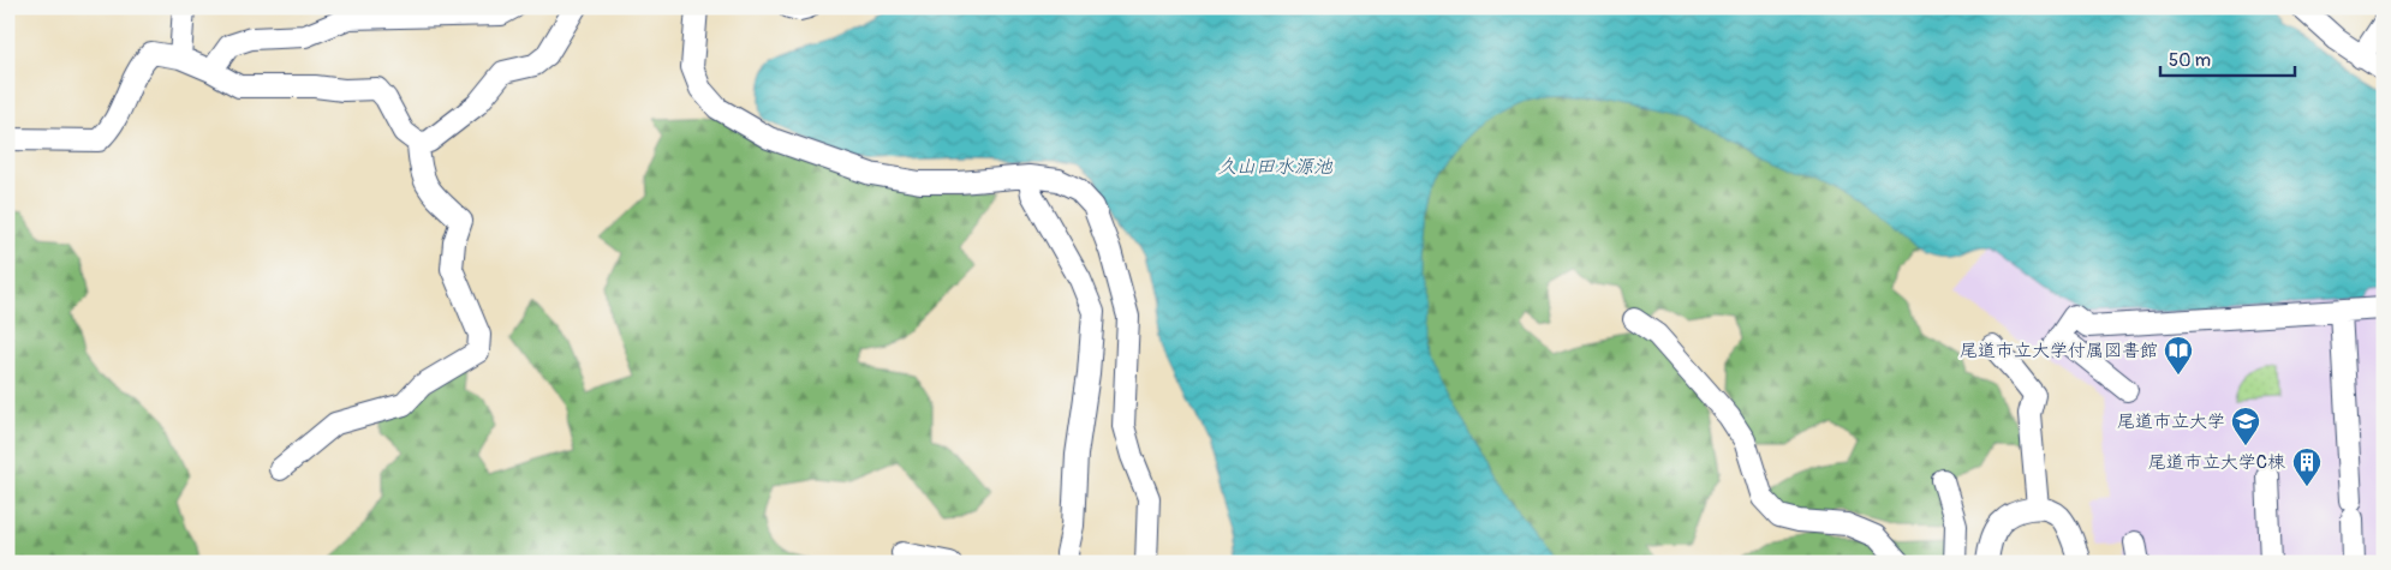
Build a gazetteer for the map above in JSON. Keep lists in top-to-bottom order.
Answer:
{
  "water": ["久山田水源池"],
  "places": {
    "library": ["尾道市立大学付属図書館"],
    "school or university": ["尾道市立大学"],
    "building": ["尾道市立大学C棟"]
  },
  "scale_bar": "50 m"
}
